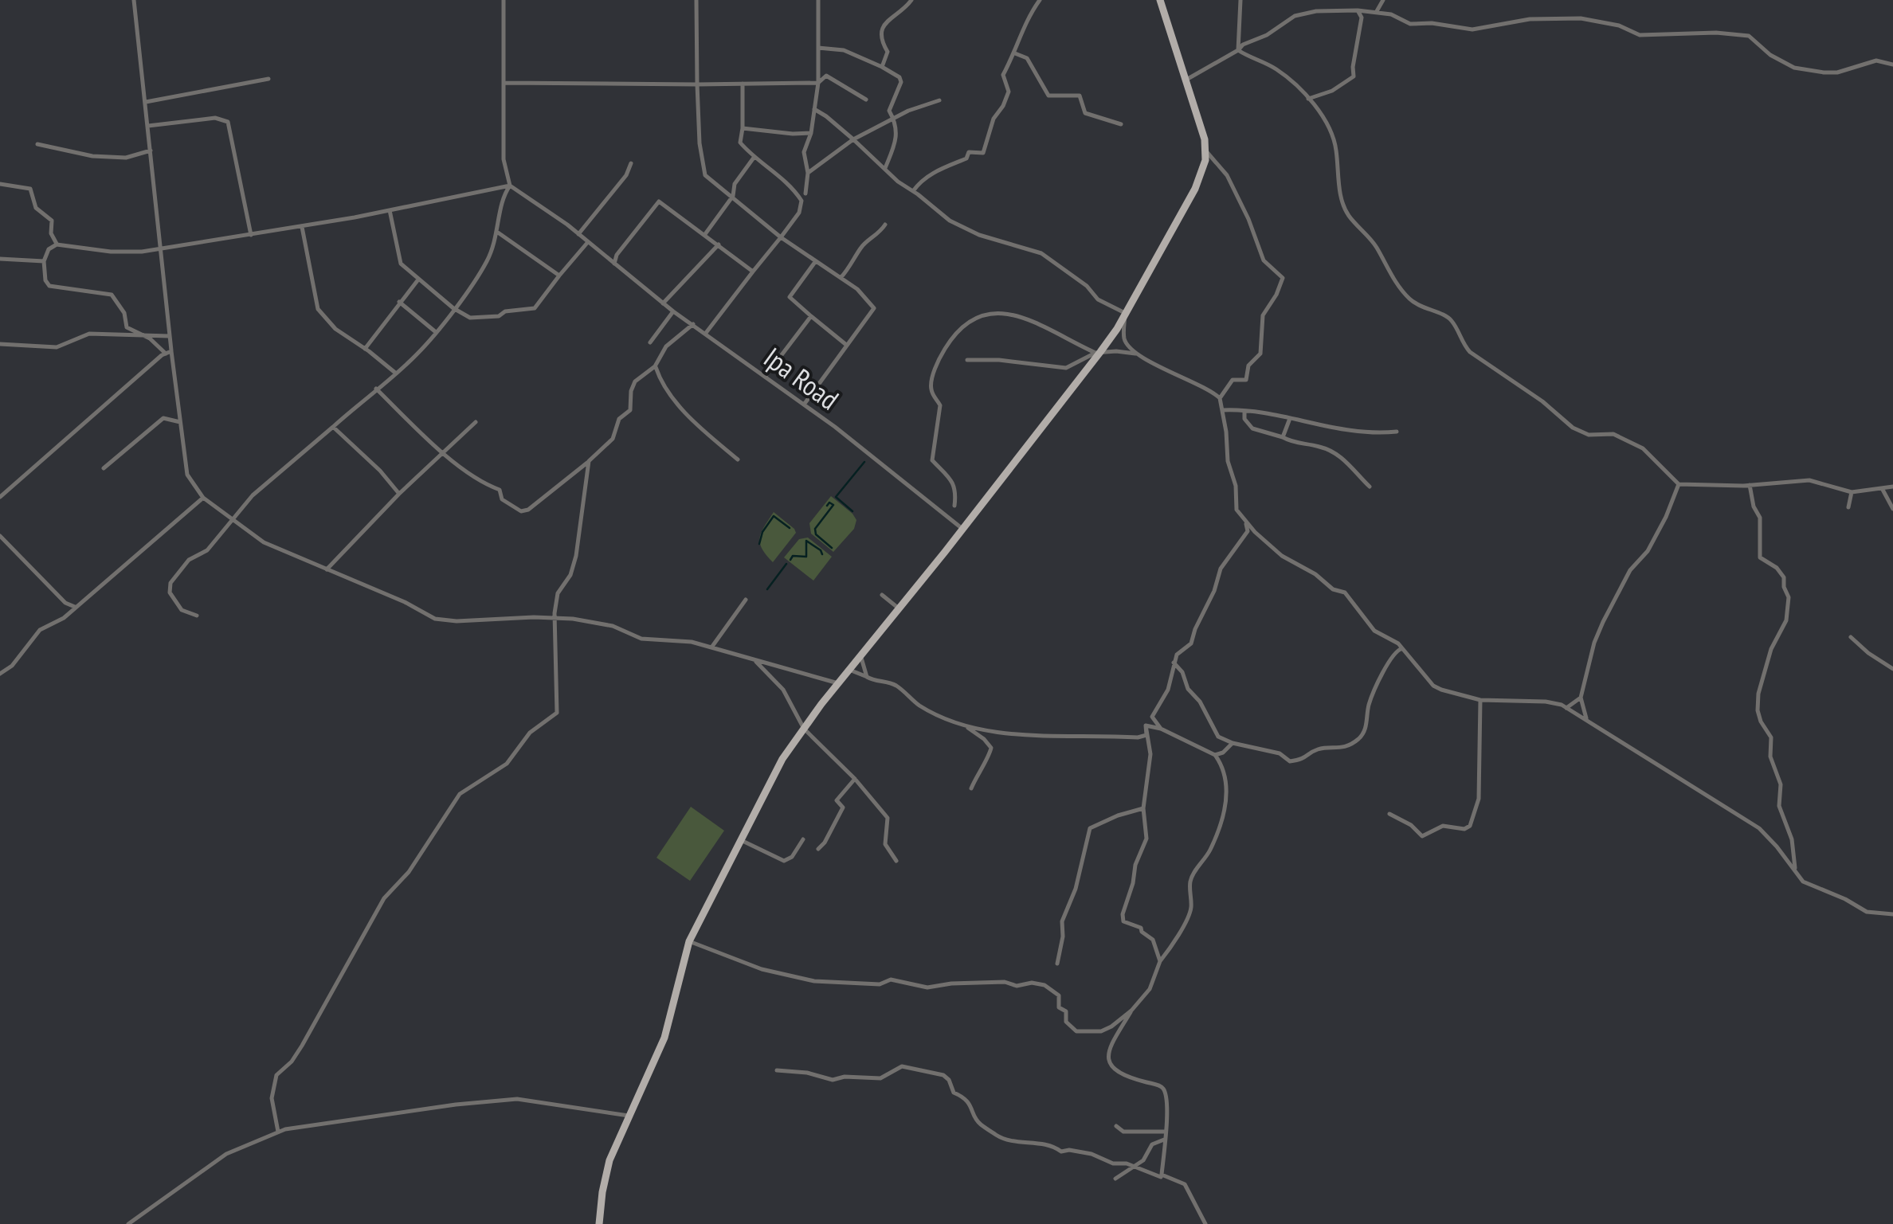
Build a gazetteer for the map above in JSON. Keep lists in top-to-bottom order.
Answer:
{
  "streets": {
    "street": ["Ipa Road"]
  }
}
